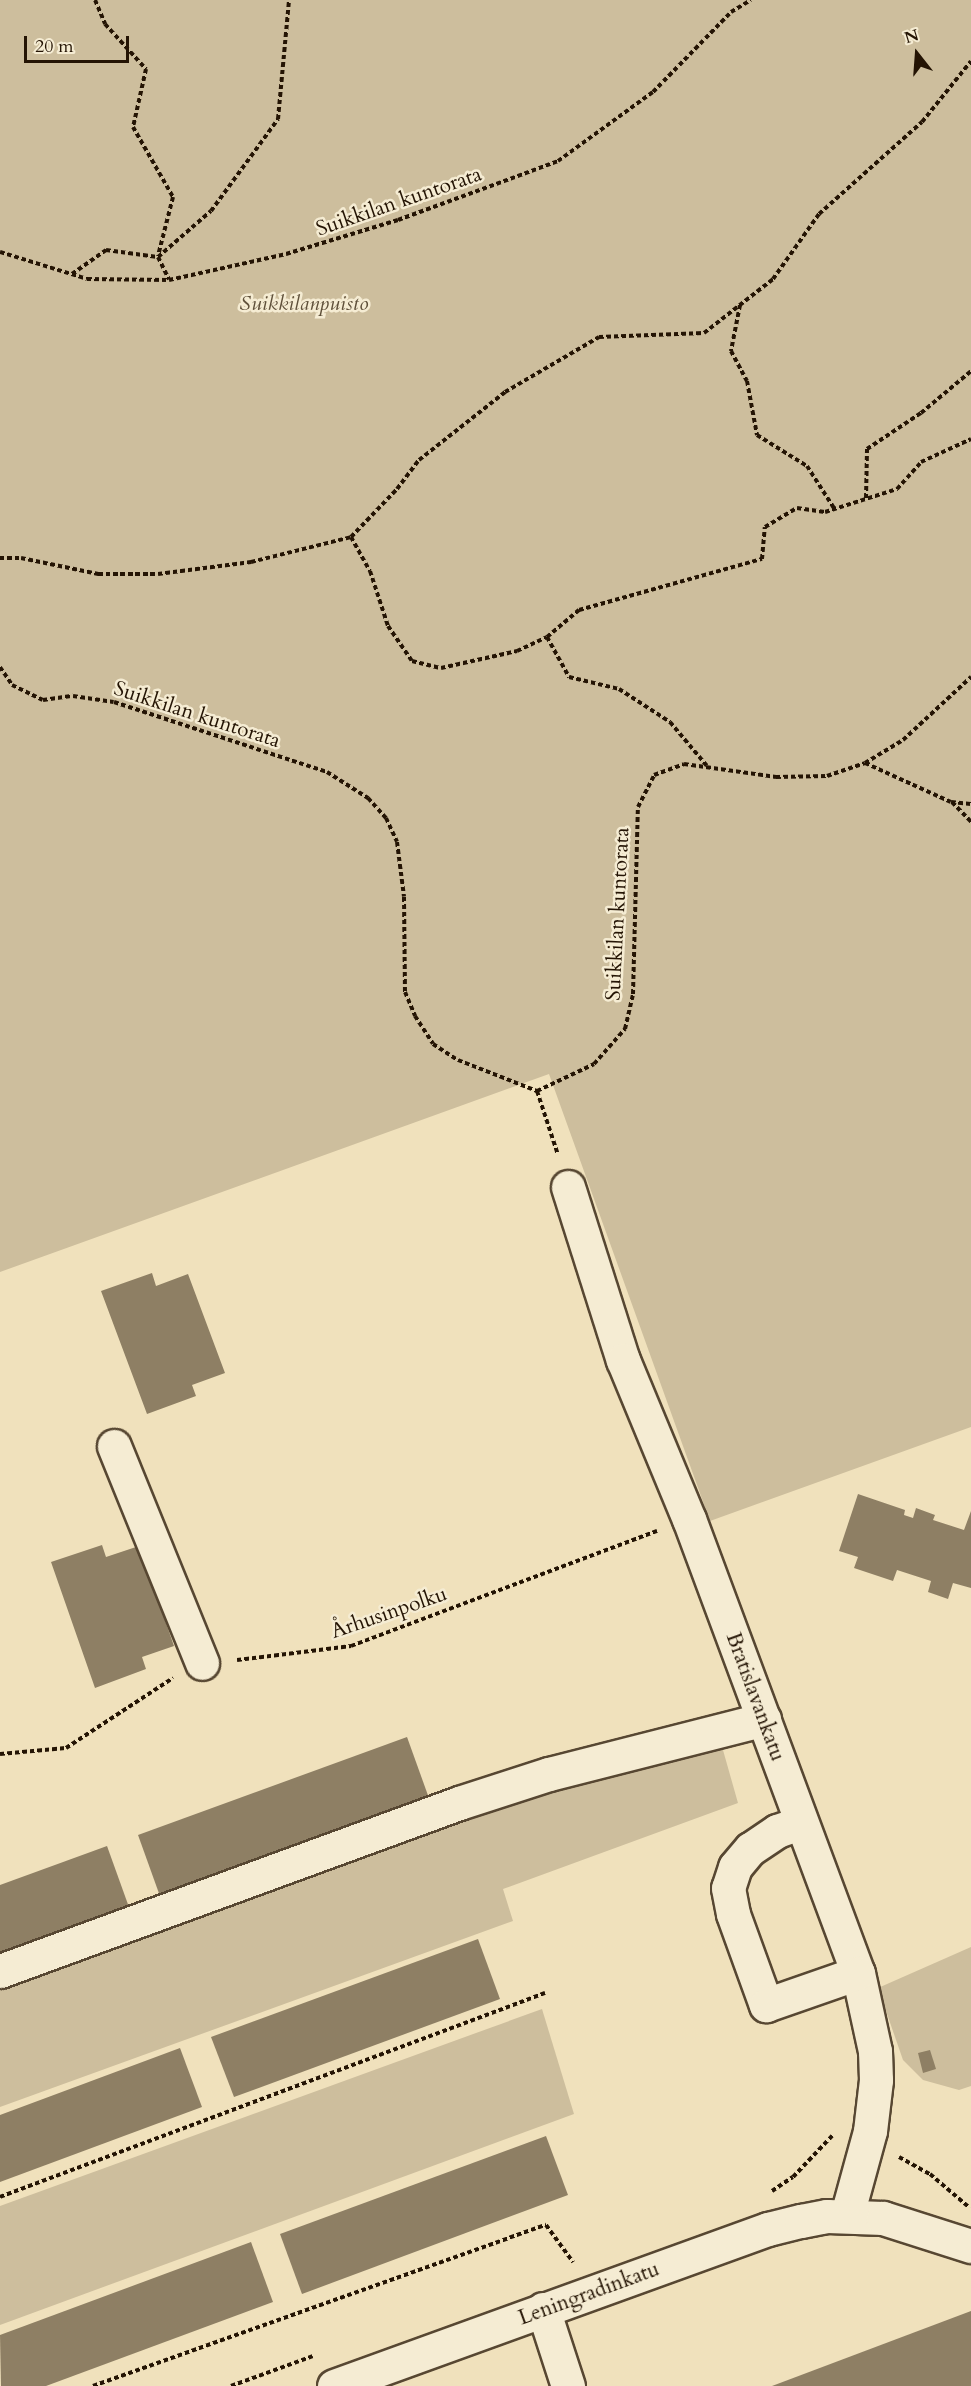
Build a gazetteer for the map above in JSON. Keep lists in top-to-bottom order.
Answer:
{
  "streets": {
    "street": ["Bratislavankatu", "Leningradinkatu"],
    "path": ["Suikkilan kuntorata", "Århusinpolku"]
  },
  "crossings": [
    ["Århusinpolku", "Bratislavankatu"],
    ["Bratislavankatu", "Leningradinkatu"]
  ],
  "parks": ["Suikkilanpuisto"],
  "scale_bar": "20 m",
  "north": "top"
}
